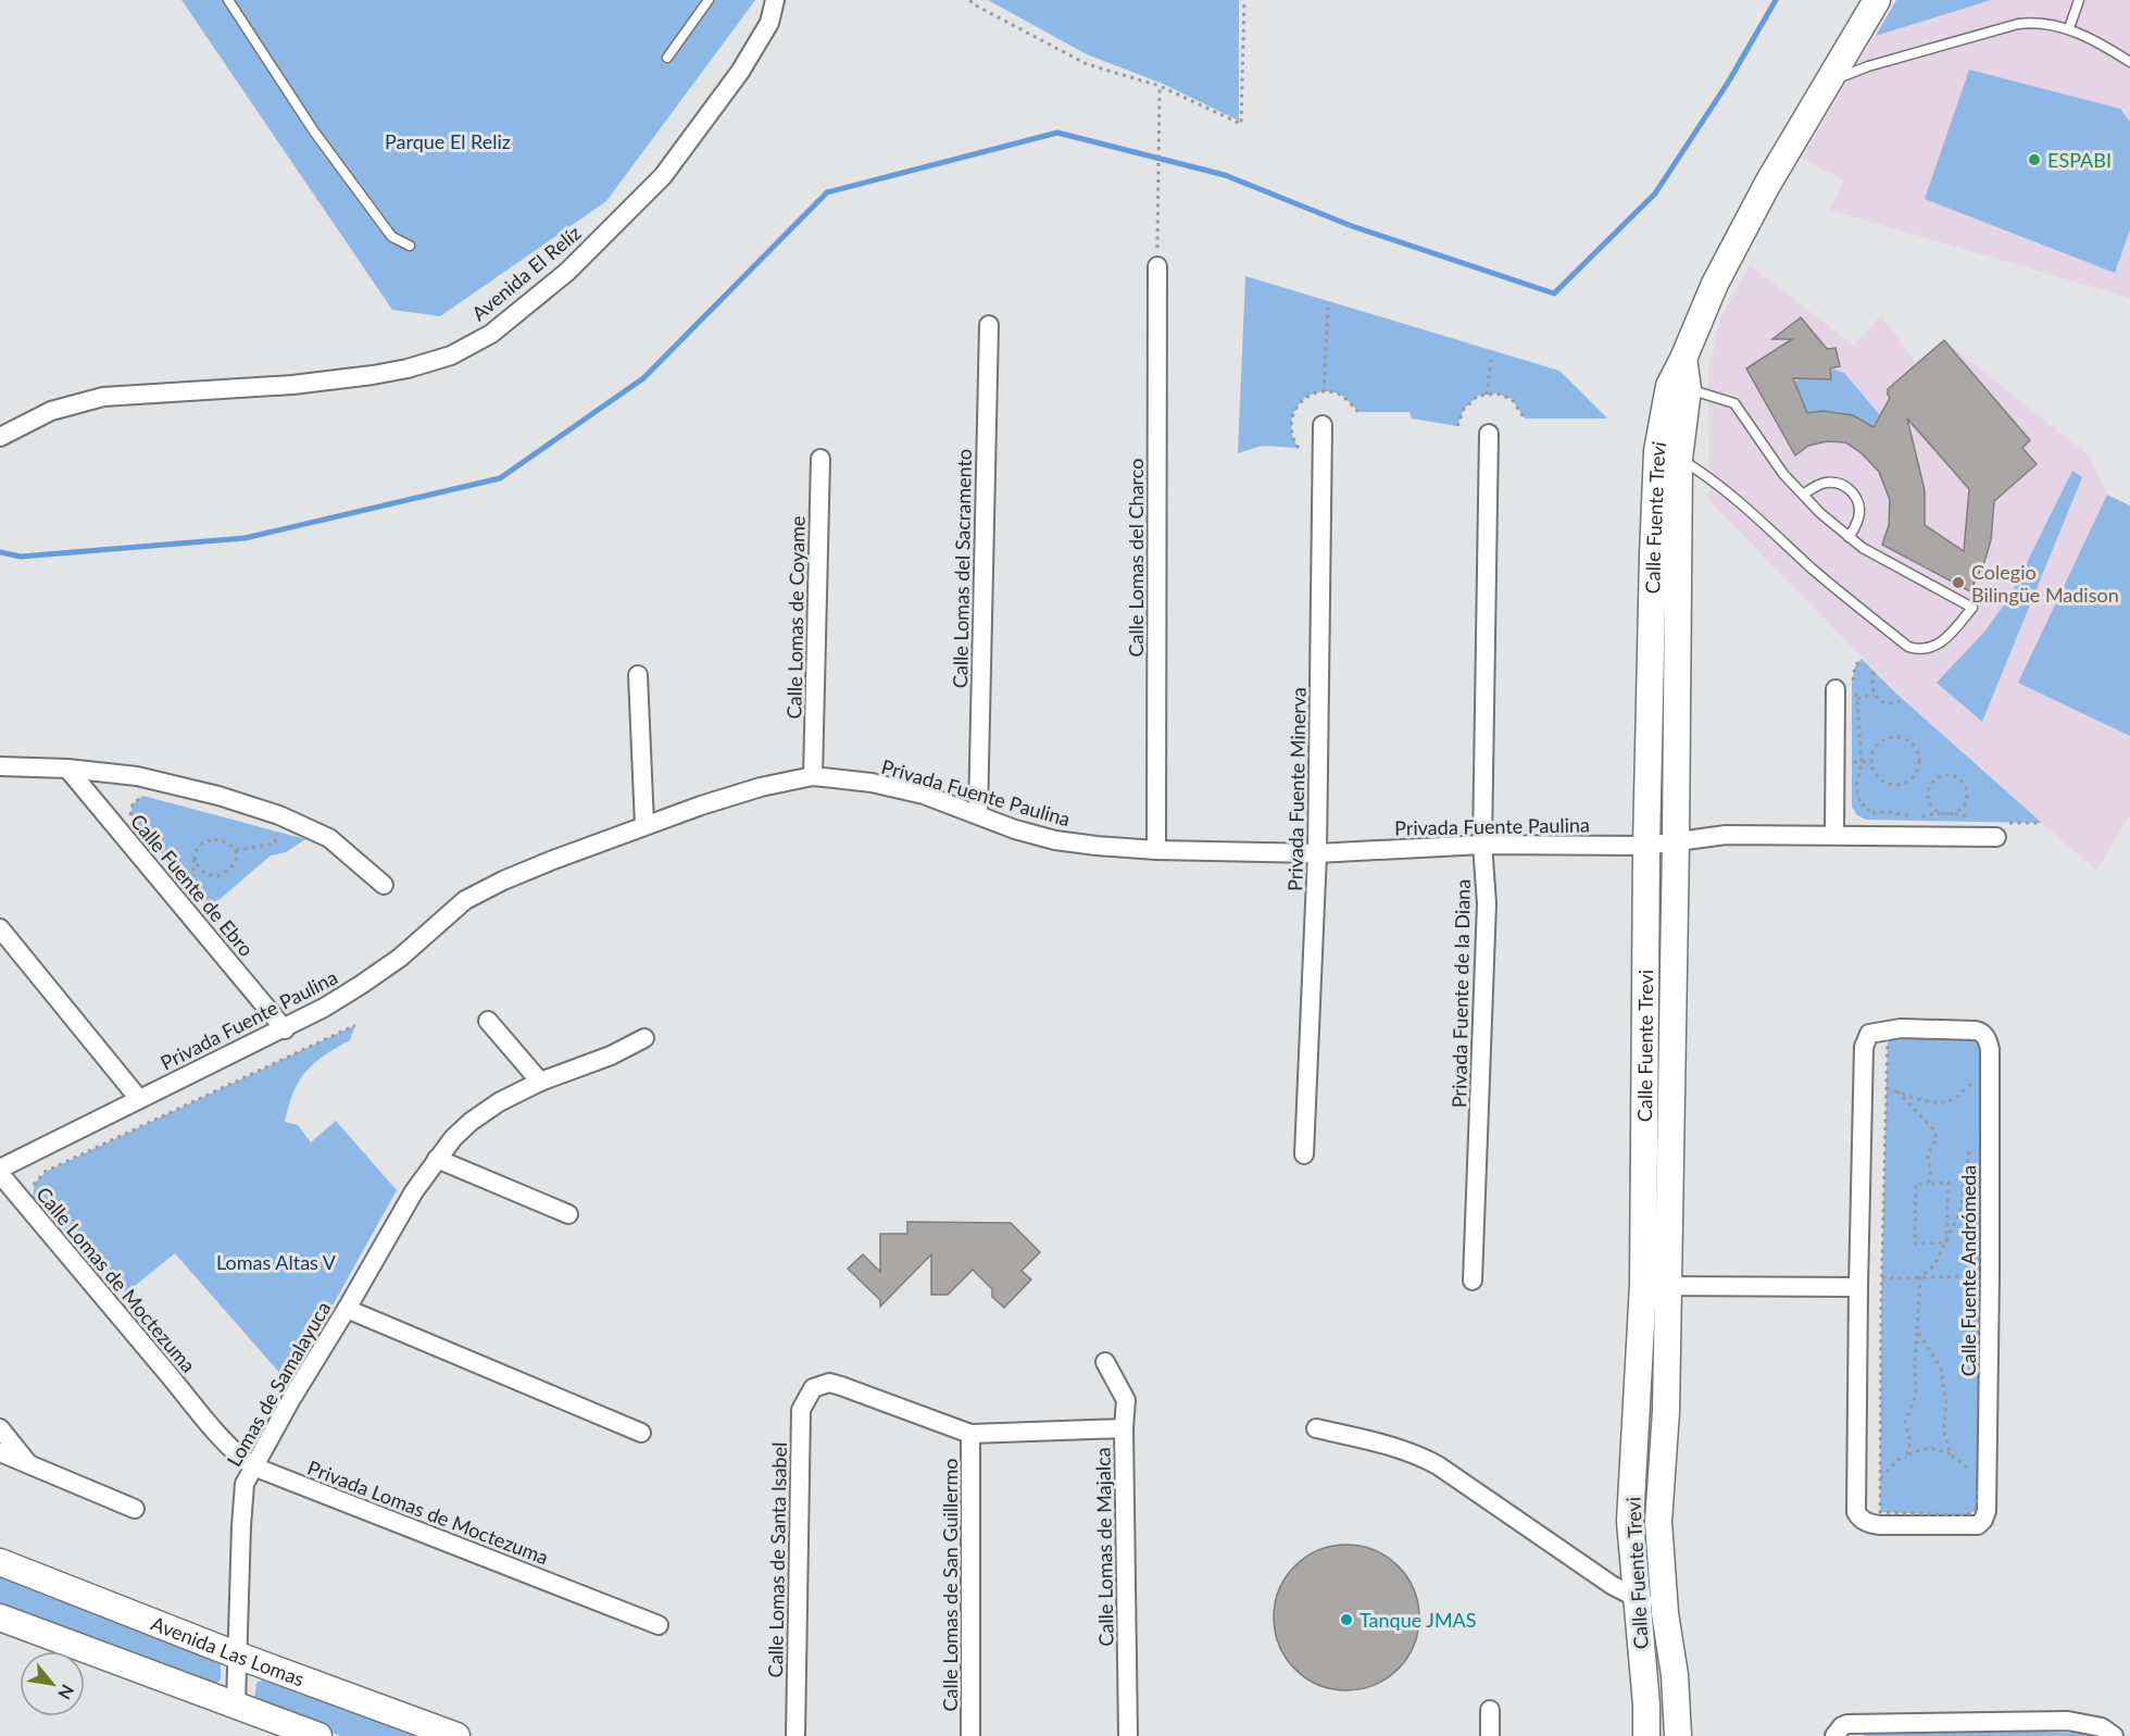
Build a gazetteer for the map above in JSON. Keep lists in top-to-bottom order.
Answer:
{
  "streets": {
    "street": [
      "Avenida El Relíz",
      "Calle Fuente Trevi",
      "Calle Lomas del Charco",
      "Calle Lomas del Sacramento",
      "Calle Lomas de Coyame",
      "Privada Fuente Minerva",
      "Privada Fuente Paulina",
      "Calle Fuente de Ebro",
      "Privada Fuente de la Diana",
      "Calle Fuente Andrómeda",
      "Calle Lomas de Moctezuma",
      "Lomas de Samalayuca",
      "Privada Lomas de Moctezuma",
      "Calle Lomas de Majalca",
      "Calle Lomas de Santa Isabel",
      "Calle Lomas de San Guillermo",
      "Avenida Las Lomas"
    ]
  },
  "crossings": [
    ["Calle Fuente Trevi", "Privada Fuente Paulina"],
    ["Calle Lomas del Charco", "Privada Fuente Paulina"],
    ["Calle Lomas del Sacramento", "Privada Fuente Paulina"],
    ["Calle Lomas de Coyame", "Privada Fuente Paulina"],
    ["Privada Fuente Minerva", "Privada Fuente Paulina"],
    ["Privada Fuente Paulina", "Calle Fuente de Ebro"],
    ["Privada Fuente Paulina", "Privada Fuente de la Diana"],
    ["Calle Lomas de Moctezuma", "Privada Lomas de Moctezuma"],
    ["Lomas de Samalayuca", "Privada Lomas de Moctezuma"],
    ["Lomas de Samalayuca", "Avenida Las Lomas"],
    ["Calle Lomas de Santa Isabel", "Calle Lomas de San Guillermo"]
  ],
  "parks": ["Parque El Reliz", "Lomas Altas V"],
  "places": ["ESPABI", "Colegio Bilingüe Madison", "Tanque JMAS"],
  "north": "bottom right"
}
